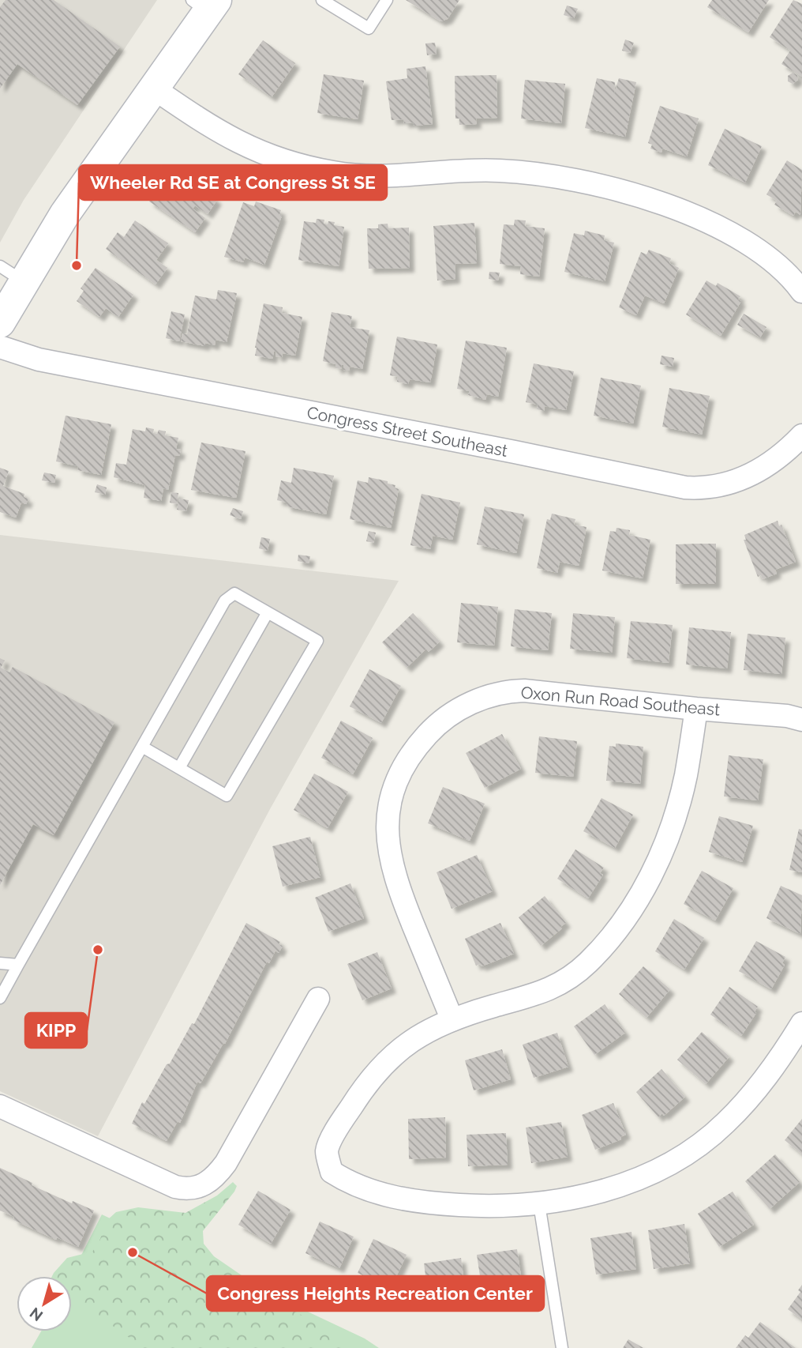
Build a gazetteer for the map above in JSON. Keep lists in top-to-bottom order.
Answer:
{
  "streets": {
    "street": ["Congress Street Southeast", "Oxon Run Road Southeast"]
  },
  "places": ["Wheeler Rd SE at Congress St SE", "KIPP", "Congress Heights Recreation Center"],
  "north": "bottom left"
}
